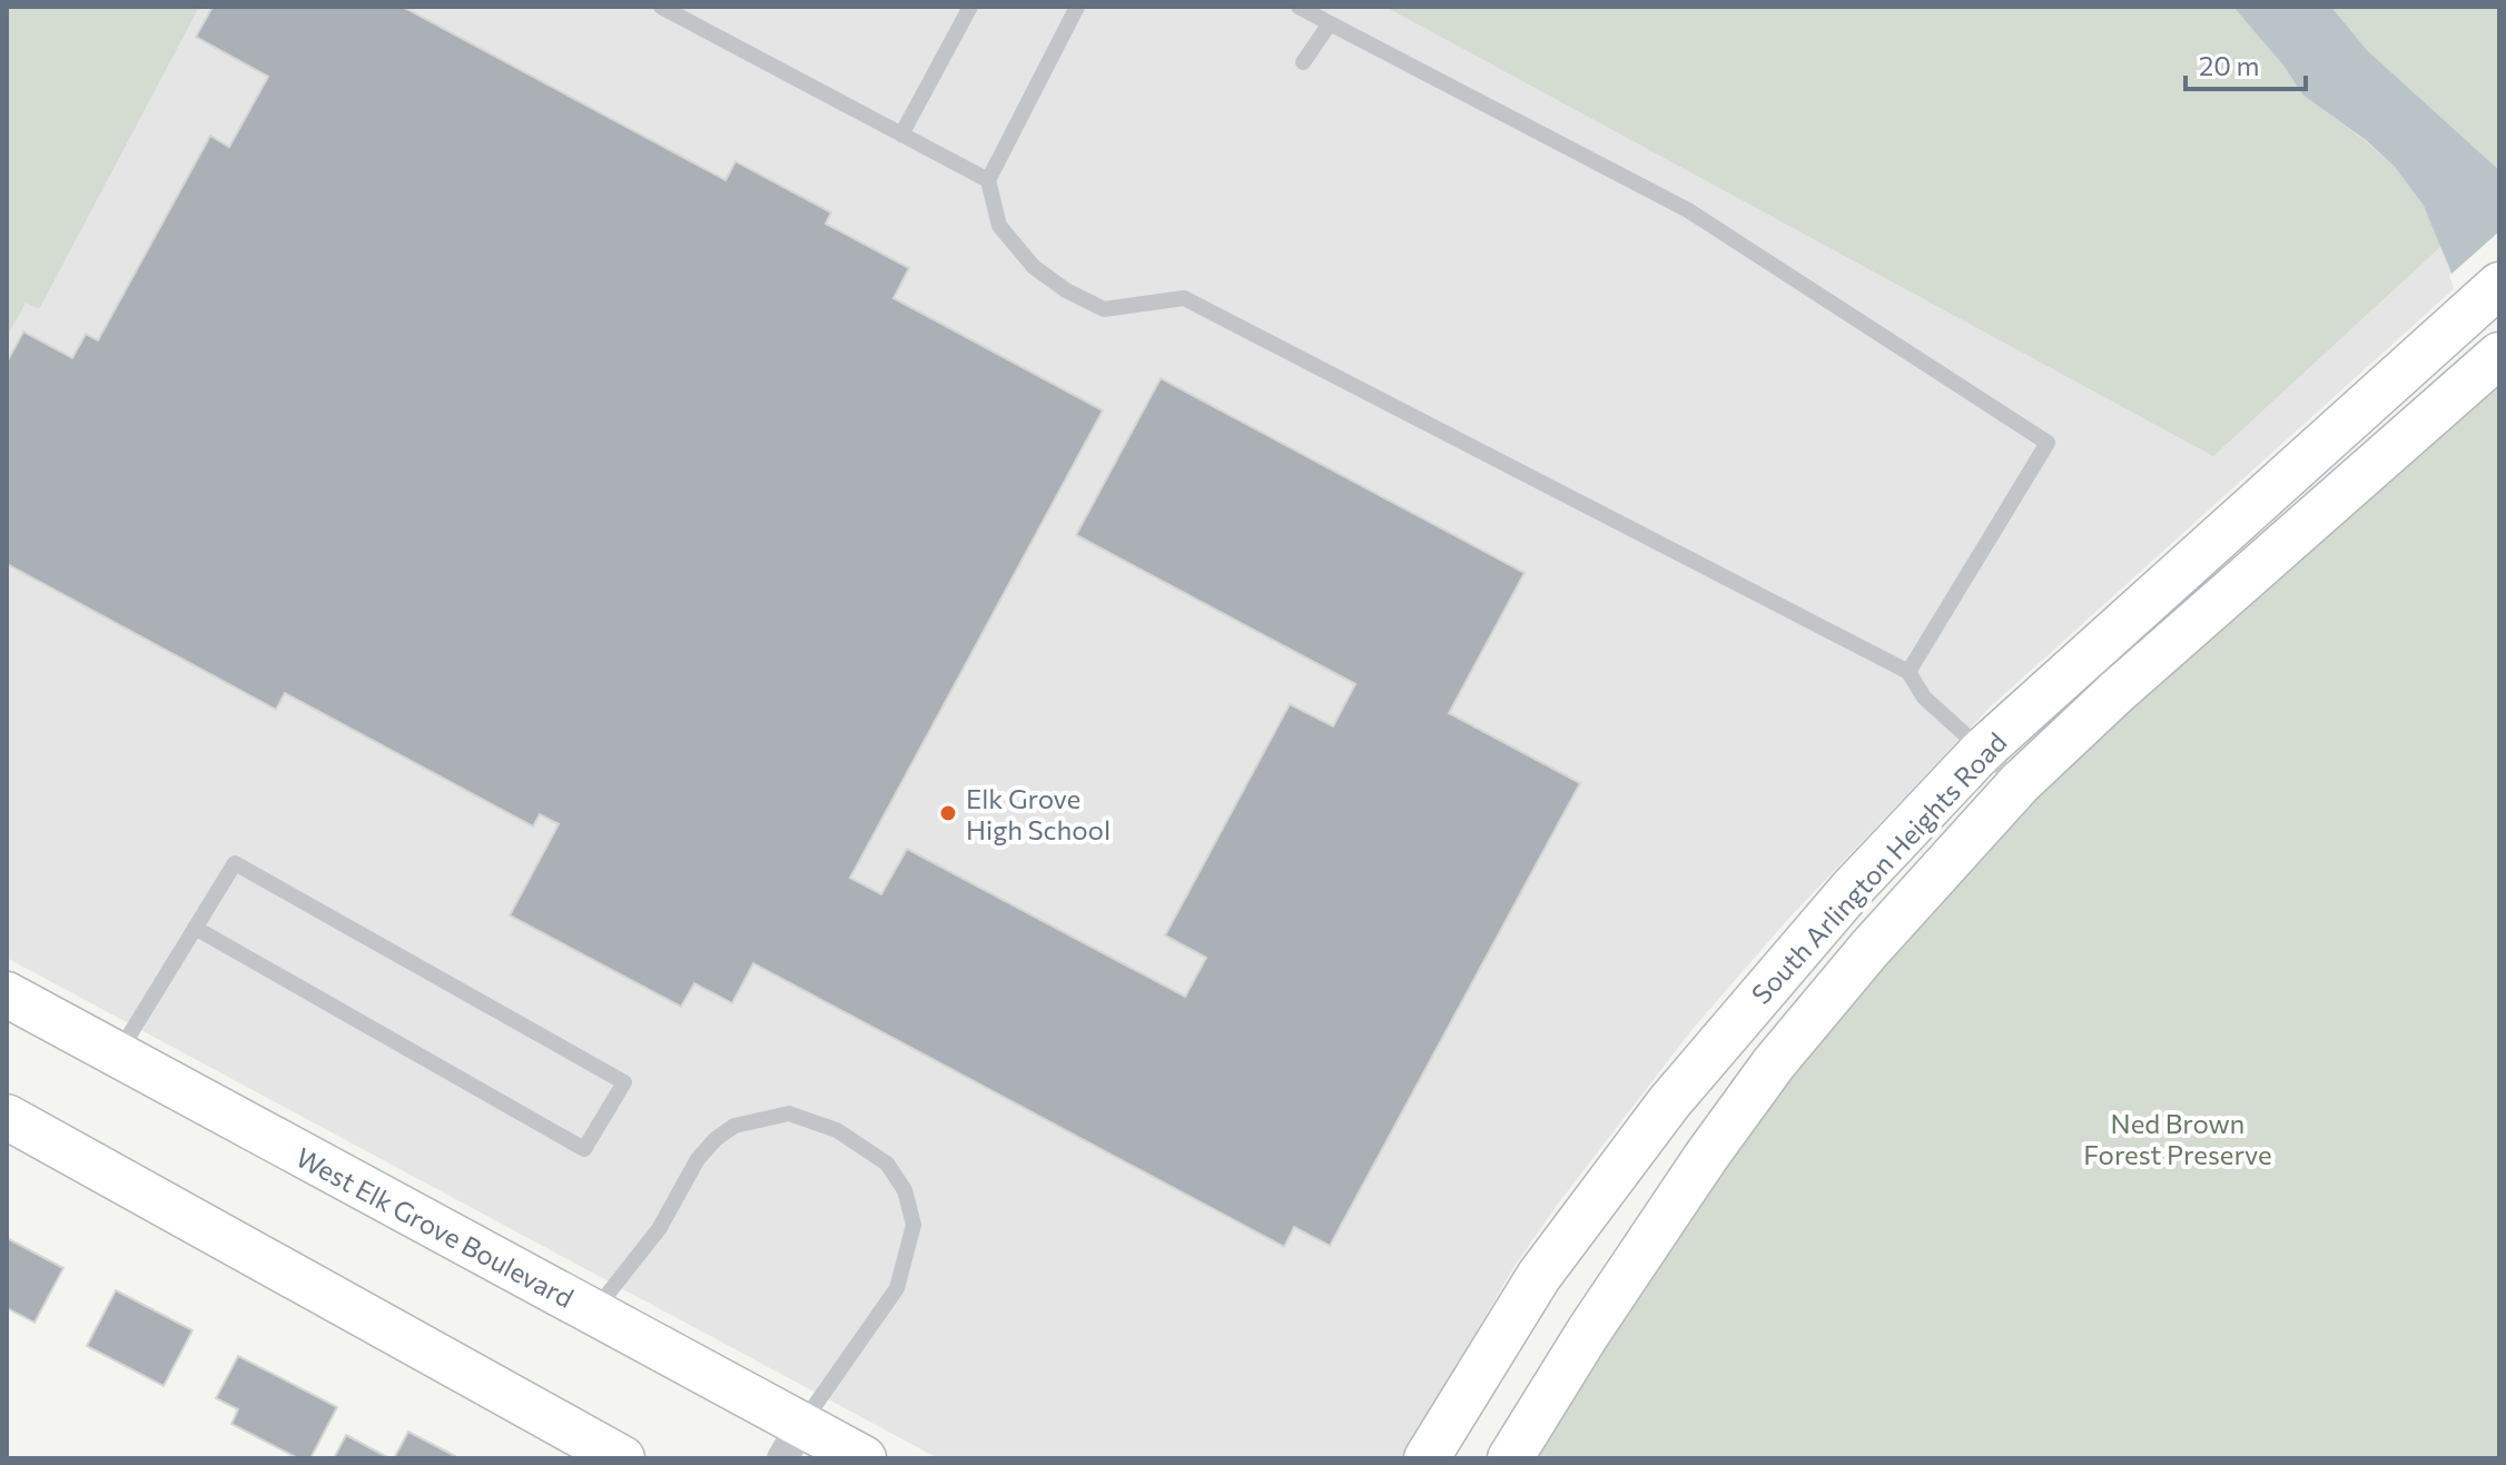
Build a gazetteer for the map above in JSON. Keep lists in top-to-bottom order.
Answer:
{
  "streets": {
    "main road": ["South Arlington Heights Road", "West Elk Grove Boulevard"]
  },
  "parks": ["Ned Brown Forest Preserve"],
  "places": ["Elk Grove High School"],
  "scale_bar": "20 m"
}
